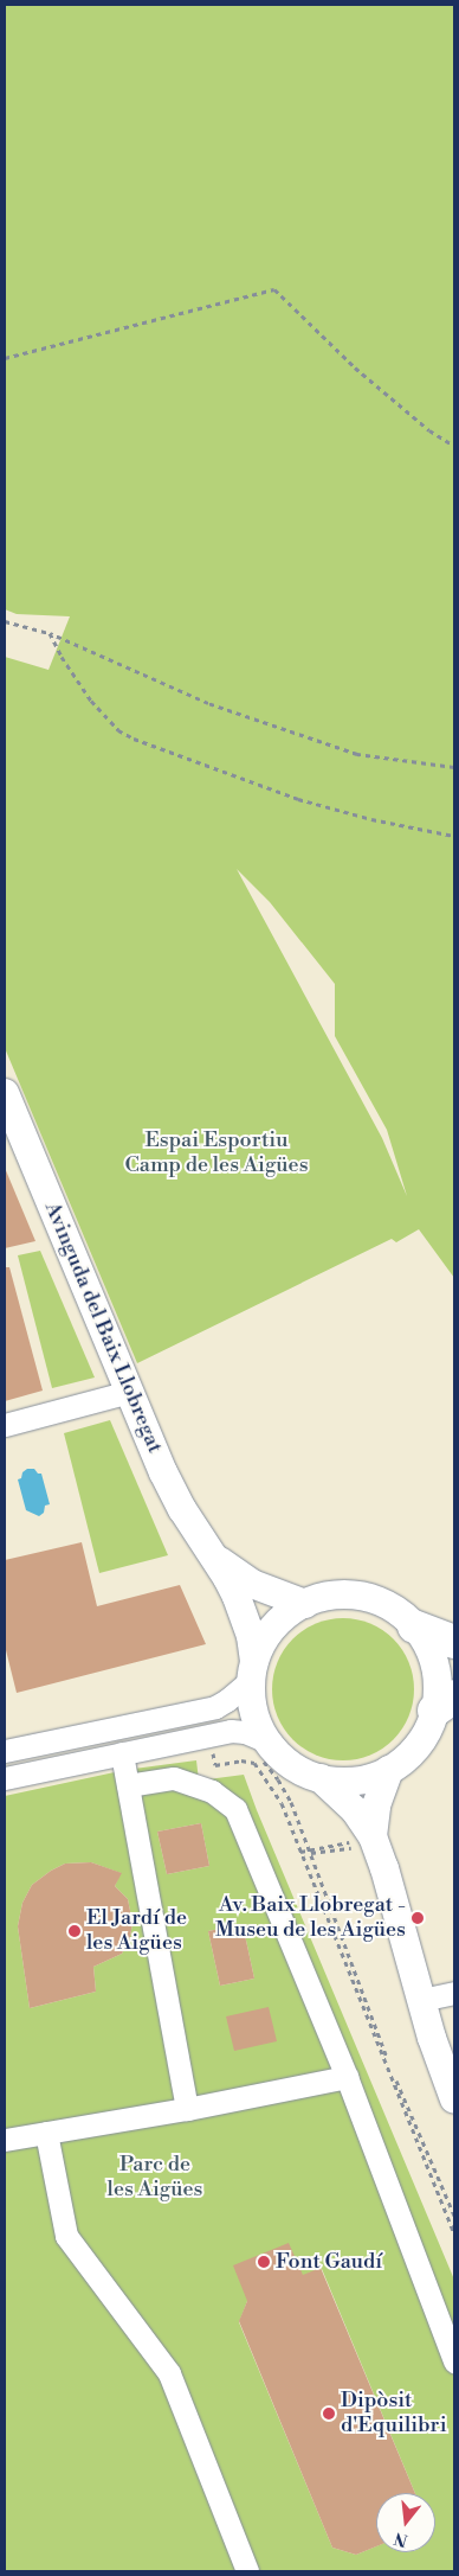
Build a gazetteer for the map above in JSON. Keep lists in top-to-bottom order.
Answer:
{
  "streets": {
    "main road": ["Avinguda del Baix Llobregat"]
  },
  "parks": ["Espai Esportiu Camp de les Aigües", "Parc de les Aigües"],
  "places": [
    "Av. Baix Llobregat - Museu de les Aigües",
    "El Jardí de les Aigües",
    "Font Gaudí",
    "Dipòsit d'Equilibri"
  ],
  "north": "bottom"
}
